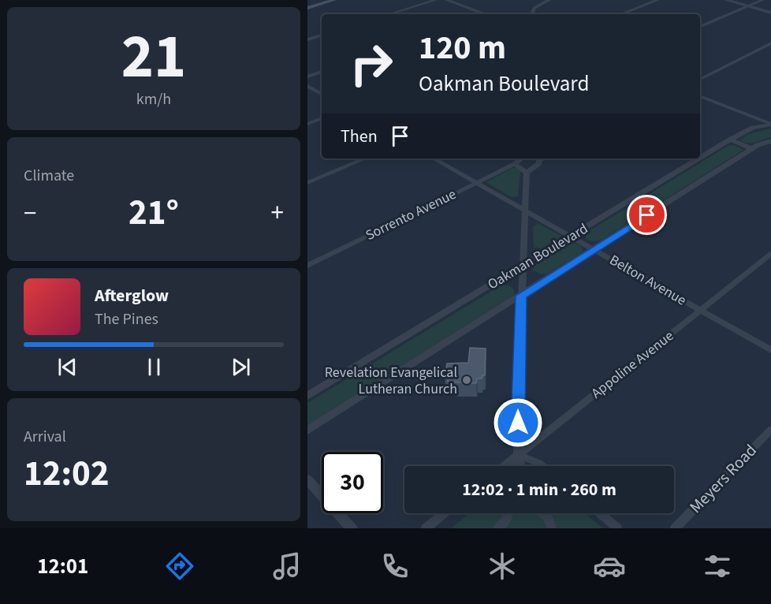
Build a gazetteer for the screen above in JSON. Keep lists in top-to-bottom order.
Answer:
{
  "streets": {
    "street": [
      "Sorrento Avenue",
      "Oakman Boulevard",
      "Belton Avenue",
      "Appoline Avenue",
      "Meyers Road"
    ]
  },
  "crossings": [
    ["Sorrento Avenue", "Belton Avenue"],
    ["Oakman Boulevard", "Belton Avenue"],
    ["Belton Avenue", "Appoline Avenue"]
  ],
  "places": ["Revelation Evangelical Lutheran Church"],
  "page": {
    "tile": [
      ["21", "km/h"],
      "Climate",
      ["Arrival", "12:02"]
    ],
    "turn": ["120 m", "Oakman Boulevard"],
    "then": "Then",
    "heat": ["−", "21°", "+"],
    "song": ["Afterglow", "The Pines"],
    "limit": "30",
    "trip": "12:02 · 1 min · 260 m",
    "tabs": "12:01"
  }
}
